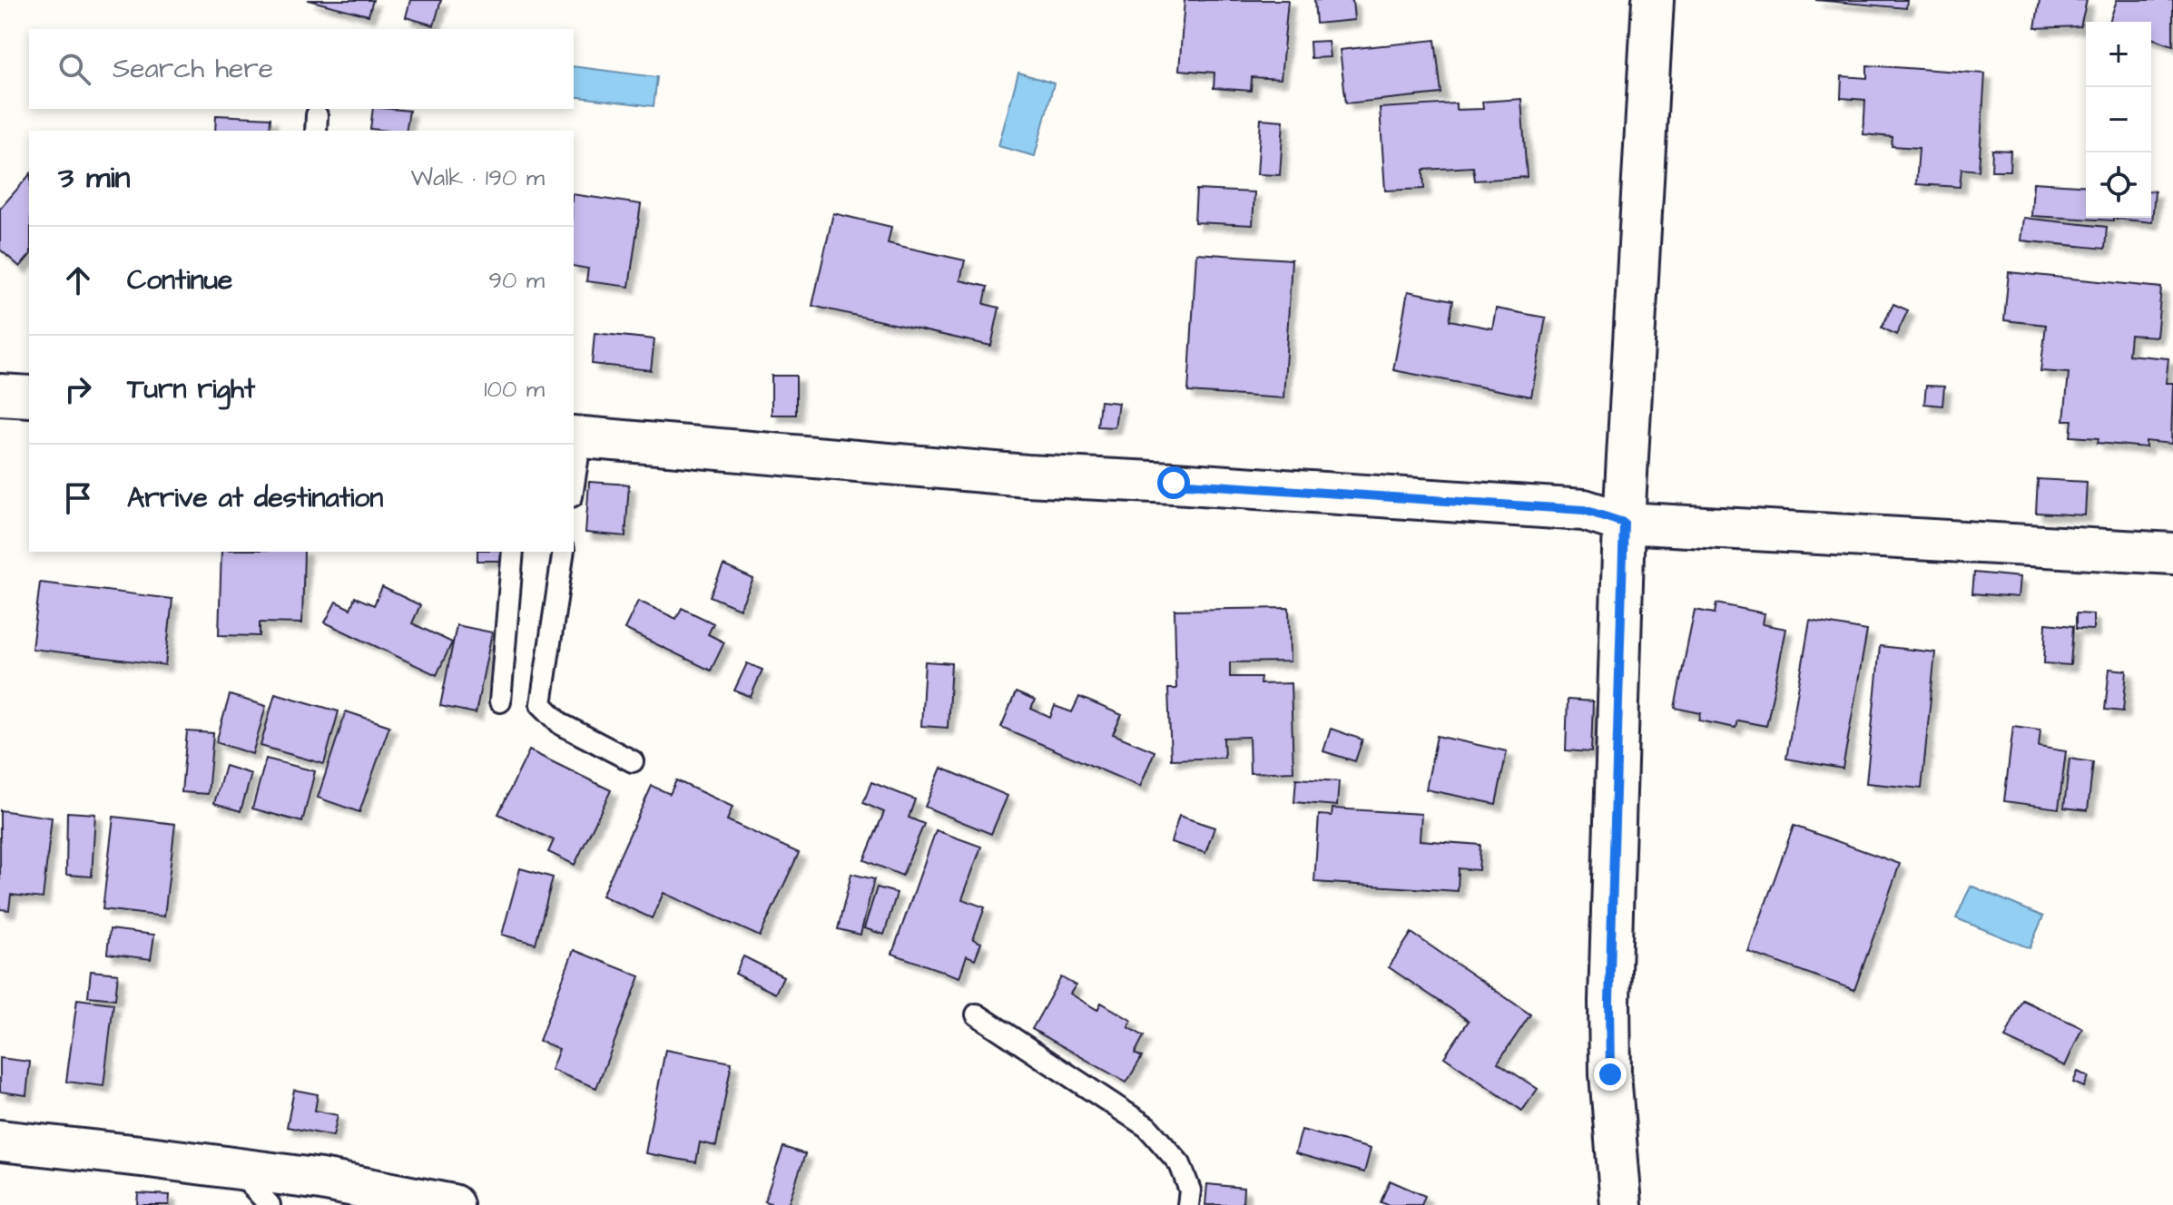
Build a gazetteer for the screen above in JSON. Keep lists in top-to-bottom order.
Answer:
{
  "page": {
    "map_buttons": ["+", "−"],
    "search": "Search here",
    "heading": ["3 min", "Walk · 190 m"],
    "list": [
      ["Continue", "90 m"],
      ["Turn right", "100 m"],
      "Arrive at destination"
    ]
  }
}
